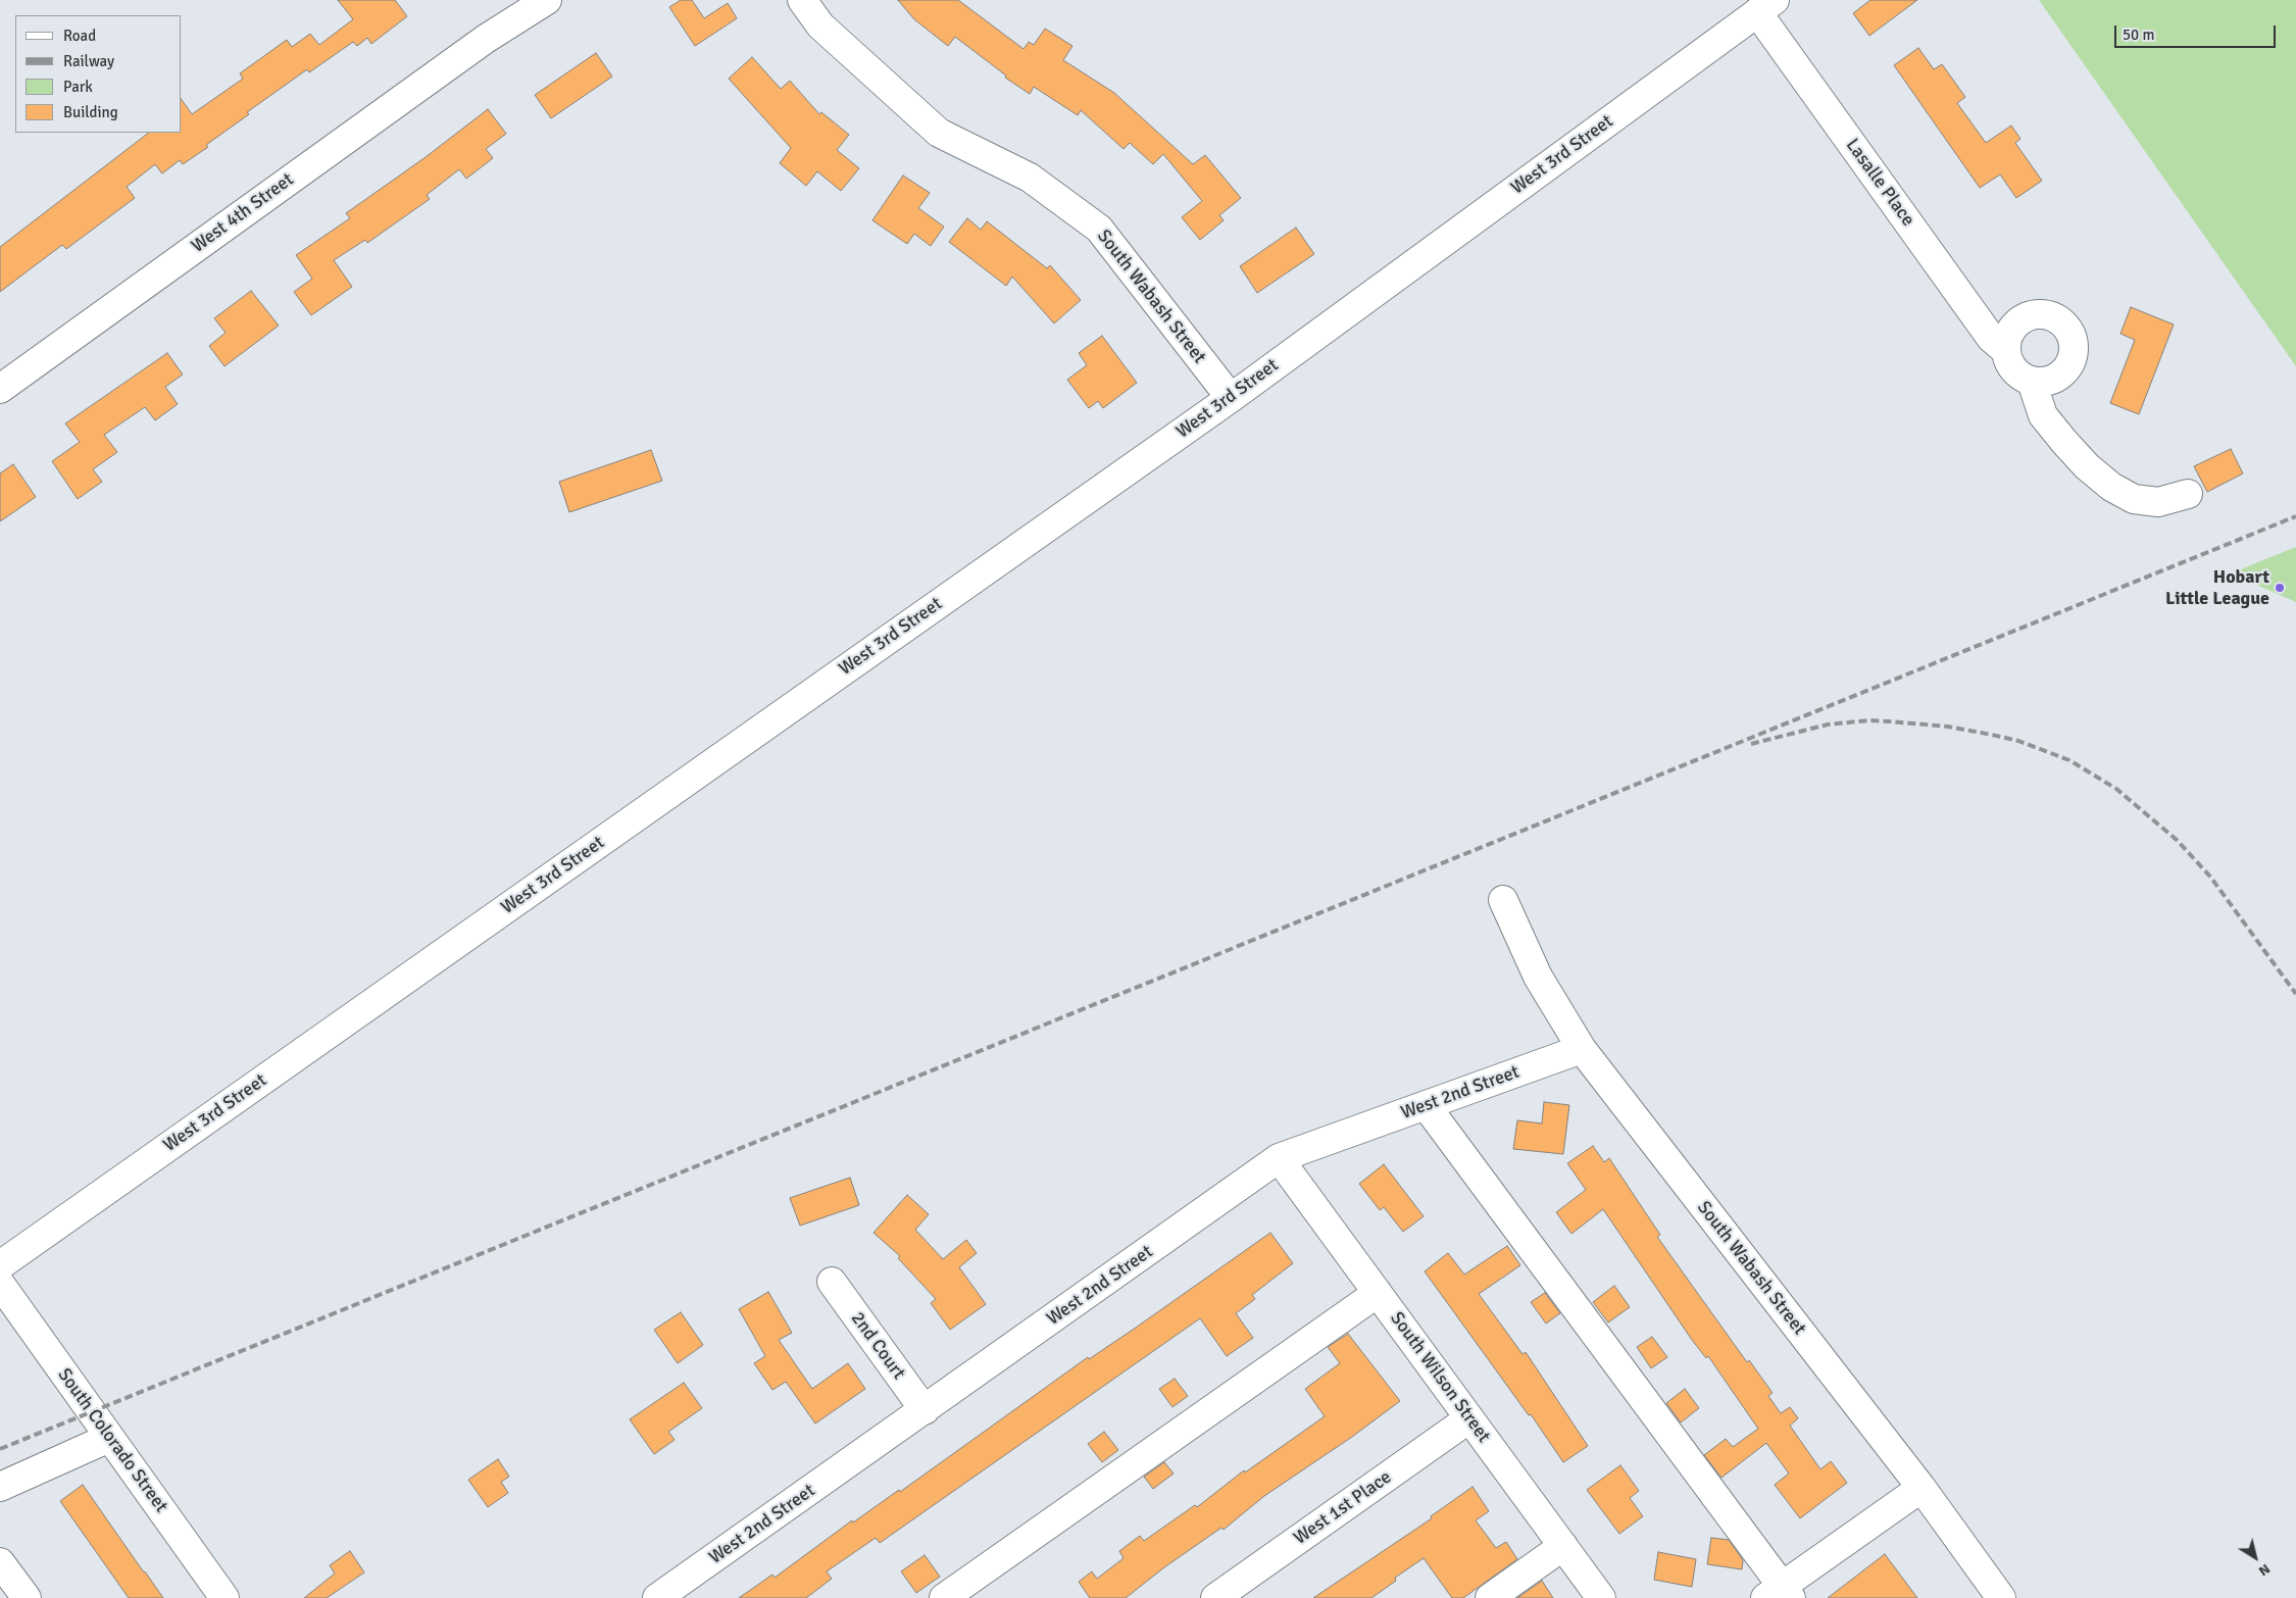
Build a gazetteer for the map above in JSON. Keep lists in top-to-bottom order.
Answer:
{
  "streets": {
    "street": [
      "West 3rd Street",
      "Lasalle Place",
      "West 4th Street",
      "South Wabash Street",
      "West 2nd Street",
      "2nd Court",
      "South Wilson Street",
      "South Colorado Street",
      "West 1st Place"
    ]
  },
  "crossings": [
    ["West 3rd Street", "Lasalle Place"],
    ["West 3rd Street", "South Wabash Street"],
    ["South Wabash Street", "West 2nd Street"],
    ["West 2nd Street", "2nd Court"],
    ["West 2nd Street", "South Wilson Street"],
    ["South Wilson Street", "West 1st Place"]
  ],
  "places": ["Hobart Little League"],
  "legend": [
    "Road",
    "Railway",
    "Park",
    "Building"
  ],
  "scale_bar": "50 m",
  "north": "bottom right"
}
